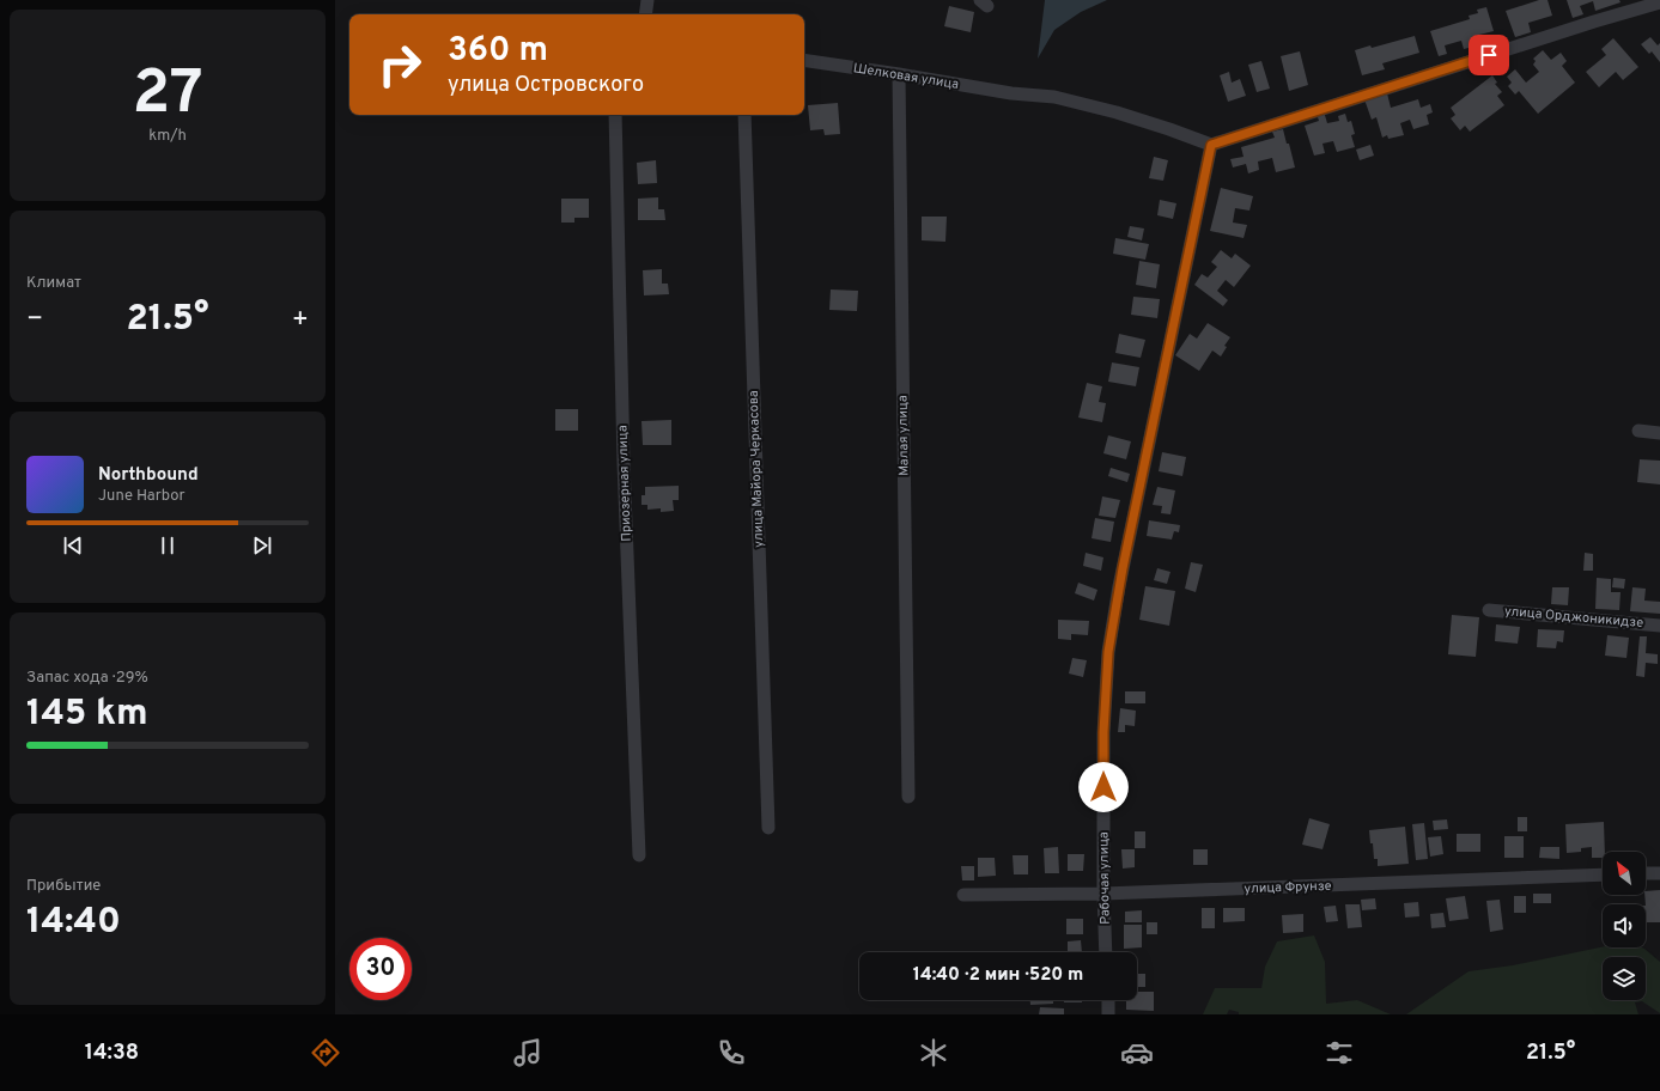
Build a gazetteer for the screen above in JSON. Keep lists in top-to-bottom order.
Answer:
{
  "streets": {
    "street": [
      "Шелковая улица",
      "Малая улица",
      "улица Майора Черкасова",
      "Приозерная улица",
      "улица Орджоникидзе",
      "Рабочая улица",
      "улица Фрунзе"
    ]
  },
  "crossings": [
    ["Шелковая улица", "Малая улица"],
    ["Шелковая улица", "Рабочая улица"],
    ["Рабочая улица", "улица Фрунзе"]
  ],
  "north": "top left",
  "page": {
    "tile": [
      ["27", "km/h"],
      "Климат",
      ["Запас хода · 29%", "145 km"],
      ["Прибытие", "14:40"]
    ],
    "turn": ["360 m", "улица Островского"],
    "heat": ["−", "21.5°", "+"],
    "song": ["Northbound", "June Harbor"],
    "limit": "30",
    "trip": "14:40 · 2 мин · 520 m",
    "tabs": ["14:38", "21.5°"]
  }
}
